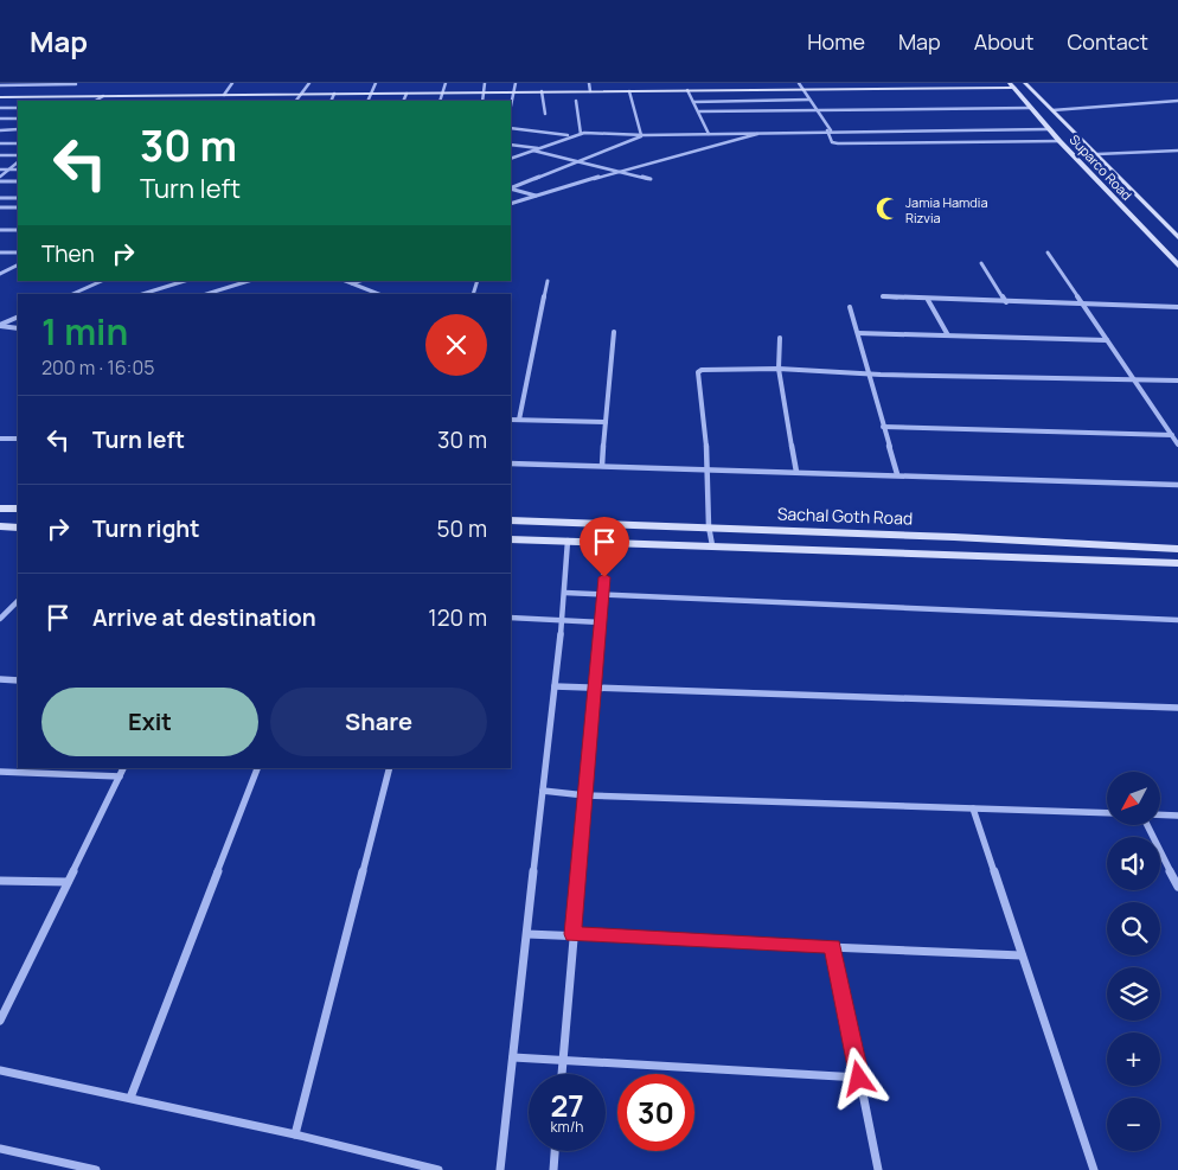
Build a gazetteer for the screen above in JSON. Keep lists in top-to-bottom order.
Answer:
{
  "streets": {
    "street": ["Suparco Road", "Sachal Goth Road"]
  },
  "places": {
    "mosque": ["Jamia Hamdia Rizvia"]
  },
  "north": "bottom left",
  "page": {
    "header": "Map",
    "nav": [
      "Home",
      "Map",
      "About",
      "Contact"
    ],
    "turn": ["30 m", "Turn left"],
    "then": "Then",
    "heading": ["1 min", "200 m · 16:05"],
    "list": [
      {
        "name": "Turn left",
        "value": "30 m"
      },
      {
        "name": "Turn right",
        "value": "50 m"
      },
      {
        "name": "Arrive at destination",
        "value": "120 m"
      }
    ],
    "buttons": ["Exit", "Share"],
    "map_buttons": ["+", "−"],
    "speed": "27 km/h",
    "limit": "30"
  }
}
